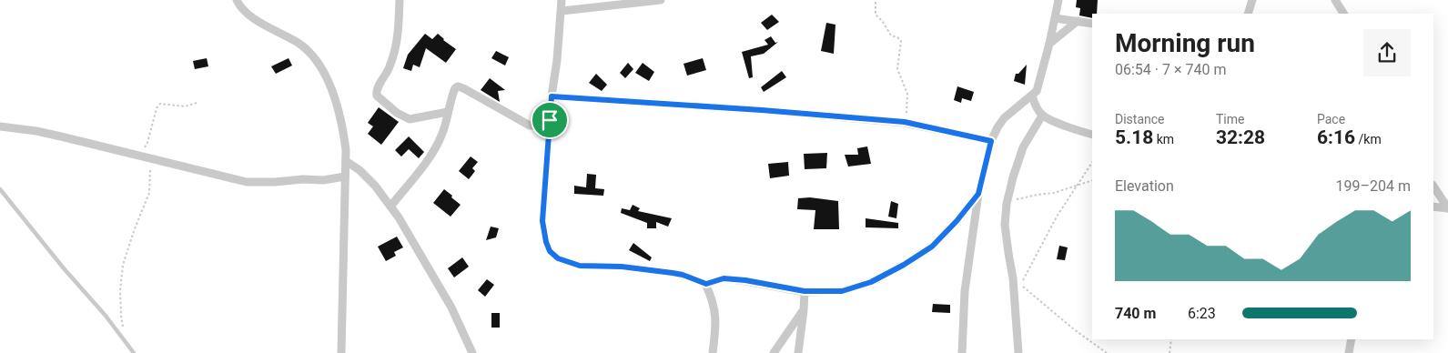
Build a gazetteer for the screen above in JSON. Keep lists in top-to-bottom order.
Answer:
{
  "page": {
    "heading": ["Morning run", "06:54 · 7 × 740 m"],
    "stats": [
      ["Distance", "5.18 km"],
      ["Time", "32:28"],
      ["Pace", "6:16 /km"]
    ],
    "chart": ["Elevation", "199–204 m"],
    "list": [
      {
        "name": "740 m",
        "note": "6:23"
      }
    ]
  }
}
